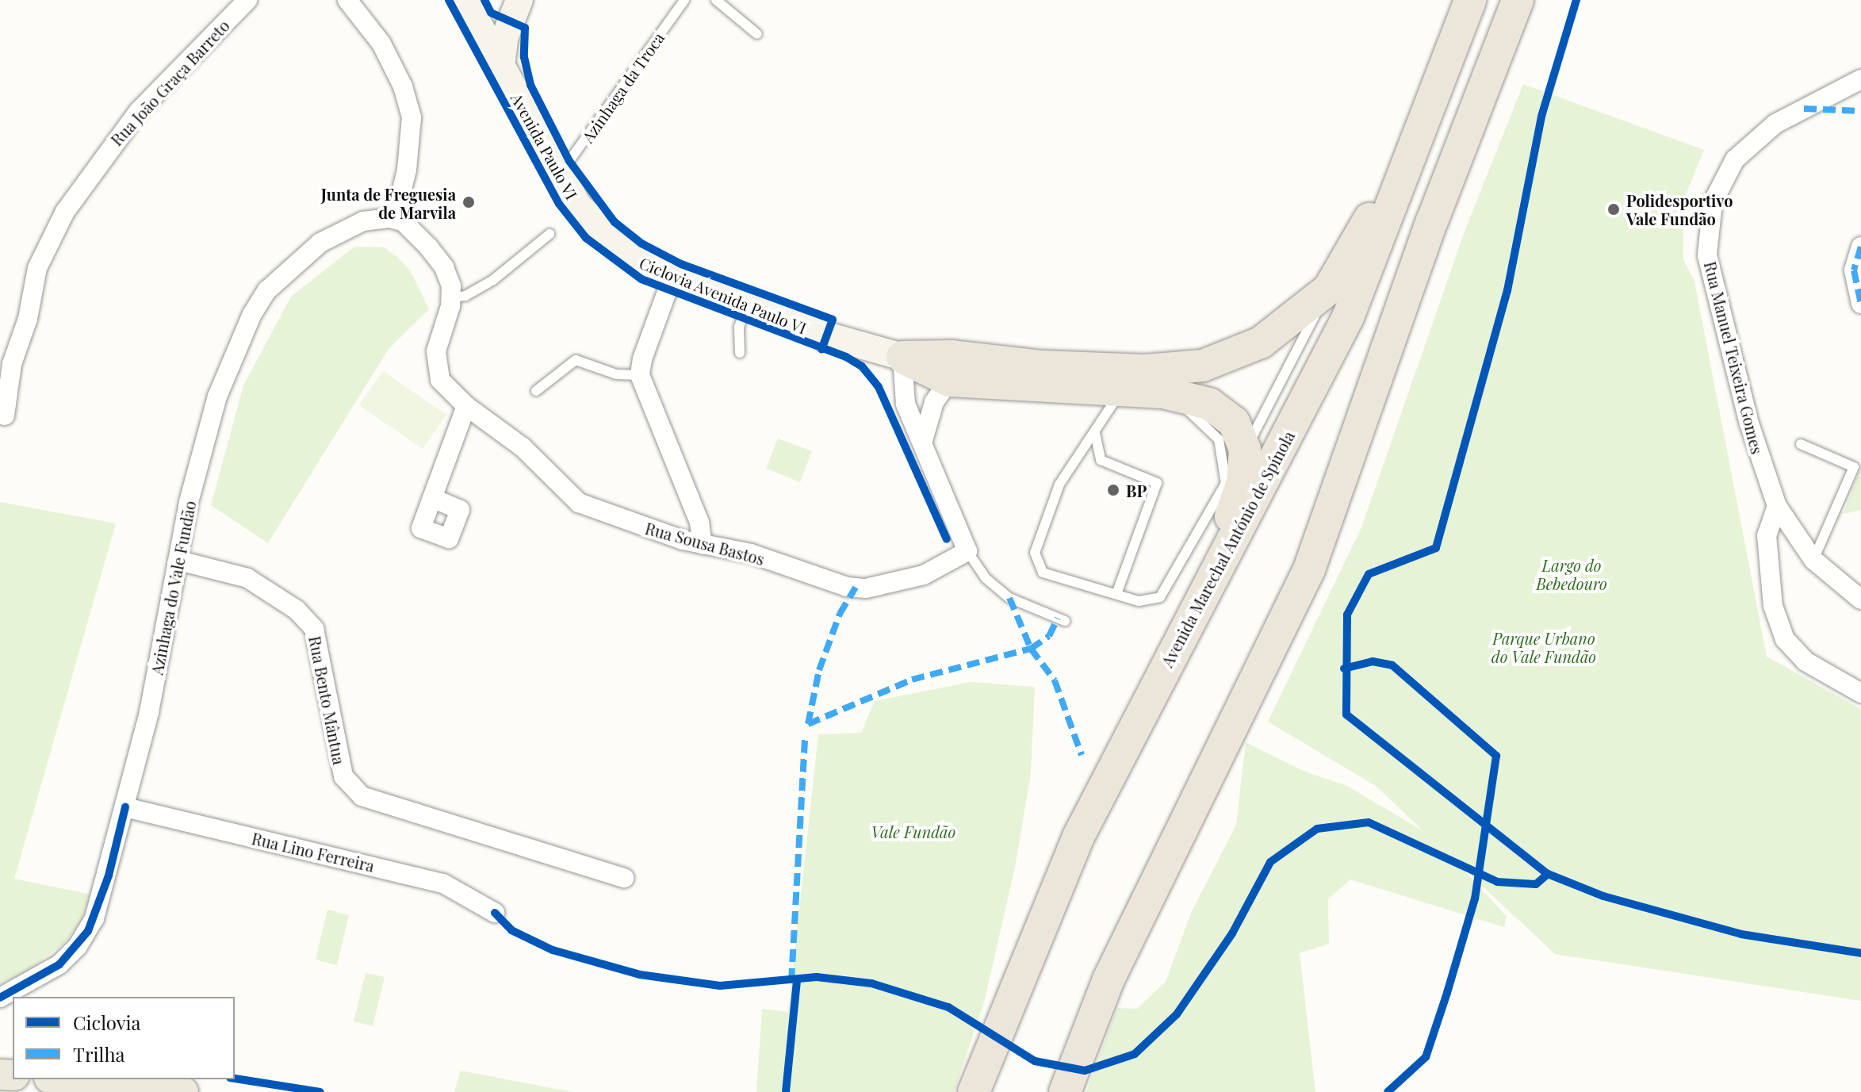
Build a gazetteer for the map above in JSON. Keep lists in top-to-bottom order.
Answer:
{
  "streets": {
    "highway": ["Avenida Marechal António de Spínola"],
    "main road": ["Avenida Paulo VI"],
    "street": [
      "Rua João Graça Barreto",
      "Rua Manuel Teixeira Gomes",
      "Rua Sousa Bastos",
      "Azinhaga do Vale Fundão",
      "Rua Bento Mântua",
      "Rua Lino Ferreira"
    ],
    "lane": ["Azinhaga da Troca"],
    "cycle path": ["Ciclovia Avenida Paulo VI"]
  },
  "crossings": [
    ["Azinhaga da Troca", "Avenida Paulo VI"],
    ["Azinhaga do Vale Fundão", "Rua Bento Mântua"],
    ["Azinhaga do Vale Fundão", "Rua Lino Ferreira"]
  ],
  "parks": ["Largo do Bebedouro", "Parque Urbano do Vale Fundão", "Vale Fundão"],
  "places": ["Junta de Freguesia de Marvila", "Polidesportivo Vale Fundão", "BP"],
  "legend": ["Ciclovia", "Trilha"]
}
